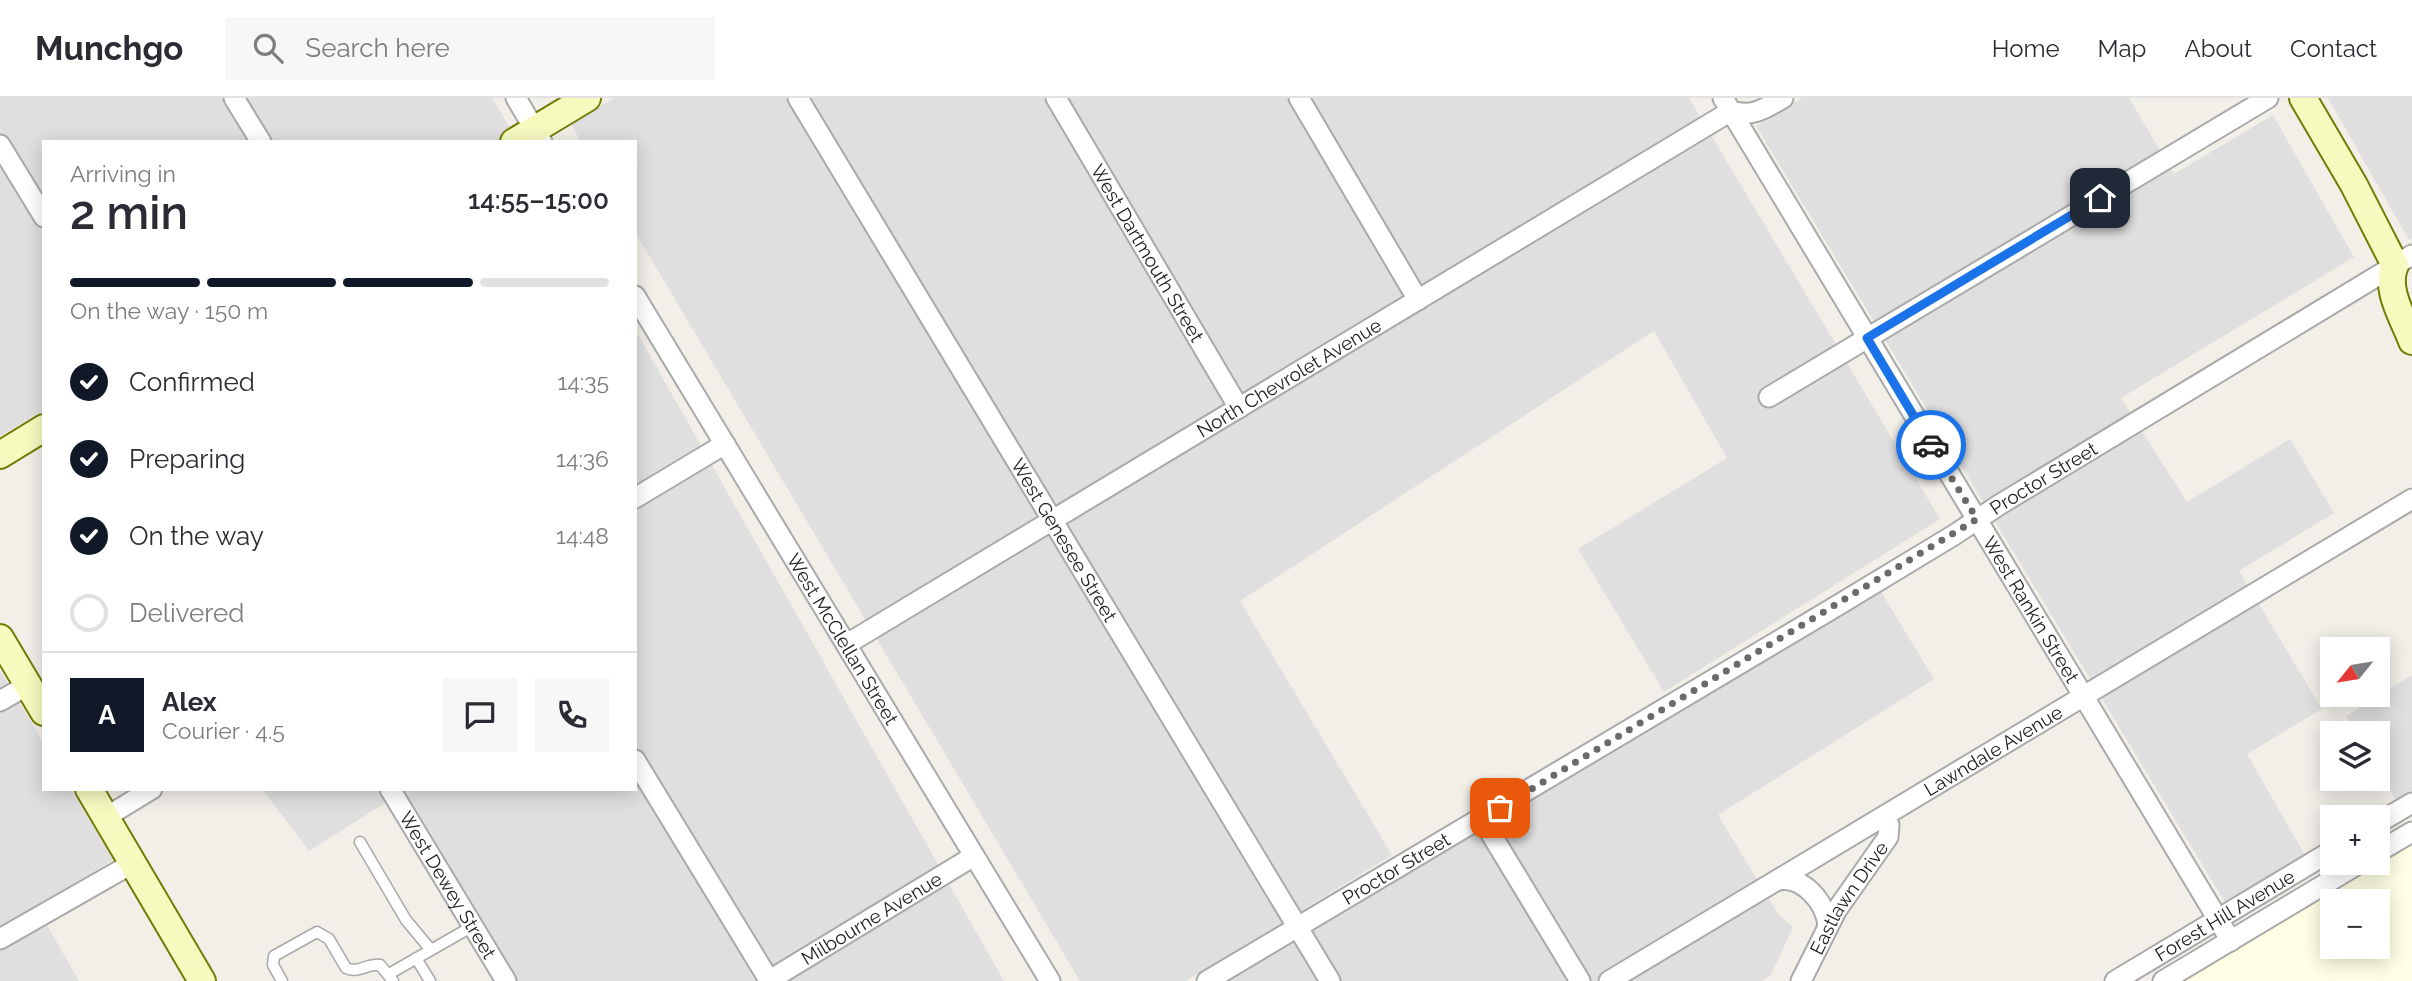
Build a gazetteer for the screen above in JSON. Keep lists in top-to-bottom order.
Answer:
{
  "streets": {
    "street": [
      "West Dartmouth Street",
      "North Chevrolet Avenue",
      "Proctor Street",
      "West Genesee Street",
      "West Rankin Street",
      "West McClellan Street",
      "Lawndale Avenue",
      "West Dewey Street",
      "Eastlawn Drive",
      "Forest Hill Avenue",
      "Milbourne Avenue"
    ]
  },
  "crossings": [
    ["West Dartmouth Street", "North Chevrolet Avenue"],
    ["North Chevrolet Avenue", "West Genesee Street"],
    ["North Chevrolet Avenue", "West Rankin Street"],
    ["North Chevrolet Avenue", "West McClellan Street"],
    ["Proctor Street", "West Genesee Street"],
    ["Proctor Street", "West Rankin Street"],
    ["West Rankin Street", "Lawndale Avenue"],
    ["West Rankin Street", "Forest Hill Avenue"],
    ["West McClellan Street", "Milbourne Avenue"],
    ["Lawndale Avenue", "Eastlawn Drive"]
  ],
  "north": "bottom left",
  "page": {
    "header": "Munchgo",
    "search": "Search here",
    "nav": [
      "Home",
      "Map",
      "About",
      "Contact"
    ],
    "heading": ["2 min", "Arriving in", "14:55–15:00"],
    "panel": ["Alex", "Courier · 4.5"],
    "bar": "On the way · 150 m",
    "list": [
      ["Confirmed", "14:35"],
      ["Preparing", "14:36"],
      ["On the way", "14:48"],
      "Delivered"
    ],
    "map_buttons": ["+", "−"],
    "round": "A"
  }
}
